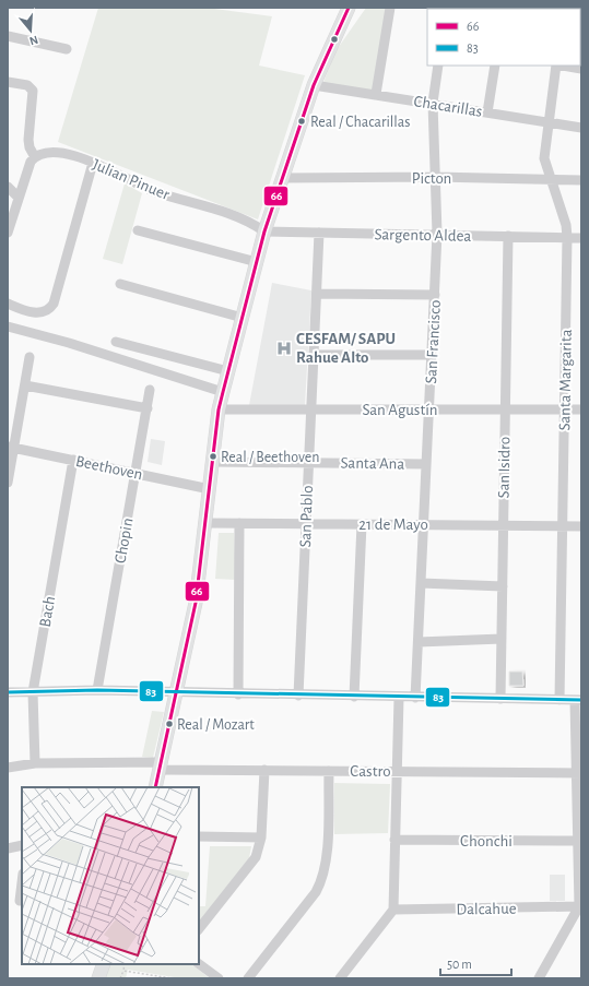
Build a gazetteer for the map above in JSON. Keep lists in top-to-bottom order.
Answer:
{
  "streets": {
    "street": [
      "Chacarillas",
      "Picton",
      "Julian Pinuer",
      "Sargento Aldea",
      "San Francisco",
      "Santa Margarita",
      "San Agustín",
      "Santa Ana",
      "Beethoven",
      "San Isidro",
      "San Pablo",
      "21 de Mayo",
      "Chopin",
      "Bach",
      "Castro",
      "Chonchi",
      "Dalcahue"
    ]
  },
  "crossings": [
    ["Chacarillas", "San Francisco"],
    ["Chacarillas", "Santa Margarita"],
    ["Picton", "San Francisco"],
    ["Picton", "Santa Margarita"],
    ["Julian Pinuer", "Sargento Aldea"],
    ["Sargento Aldea", "San Francisco"],
    ["Sargento Aldea", "Santa Margarita"],
    ["Sargento Aldea", "San Isidro"],
    ["Sargento Aldea", "San Pablo"],
    ["San Francisco", "San Agustín"],
    ["San Francisco", "Santa Ana"],
    ["San Francisco", "21 de Mayo"],
    ["Santa Margarita", "San Agustín"],
    ["Santa Margarita", "21 de Mayo"],
    ["San Agustín", "San Isidro"],
    ["San Agustín", "San Pablo"],
    ["Santa Ana", "San Pablo"],
    ["Beethoven", "Chopin"],
    ["Beethoven", "Bach"],
    ["San Isidro", "21 de Mayo"],
    ["San Pablo", "21 de Mayo"],
    ["Bach", "Castro"]
  ],
  "places": {
    "other": ["Real / Chacarillas", "Real / Beethoven", "Real / Mozart"],
    "hospital": ["CESFAM/ SAPU Rahue Alto"]
  },
  "lines": ["transit line 66", "transit line 83"],
  "legend": ["66", "83"],
  "scale_bar": "50 m",
  "north": "bottom"
}
